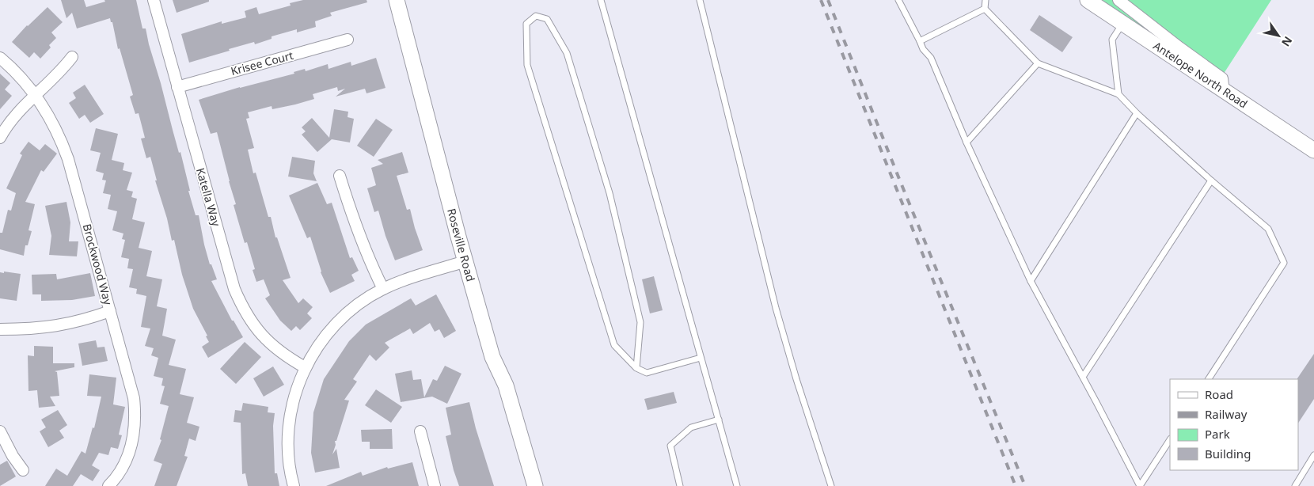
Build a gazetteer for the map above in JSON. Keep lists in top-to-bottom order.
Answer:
{
  "streets": {
    "main road": ["Antelope North Road", "Roseville Road"],
    "street": ["Krisee Court", "Katella Way", "Brockwood Way"]
  },
  "crossings": [
    ["Krisee Court", "Katella Way"]
  ],
  "legend": [
    "Road",
    "Railway",
    "Park",
    "Building"
  ],
  "north": "bottom right"
}
